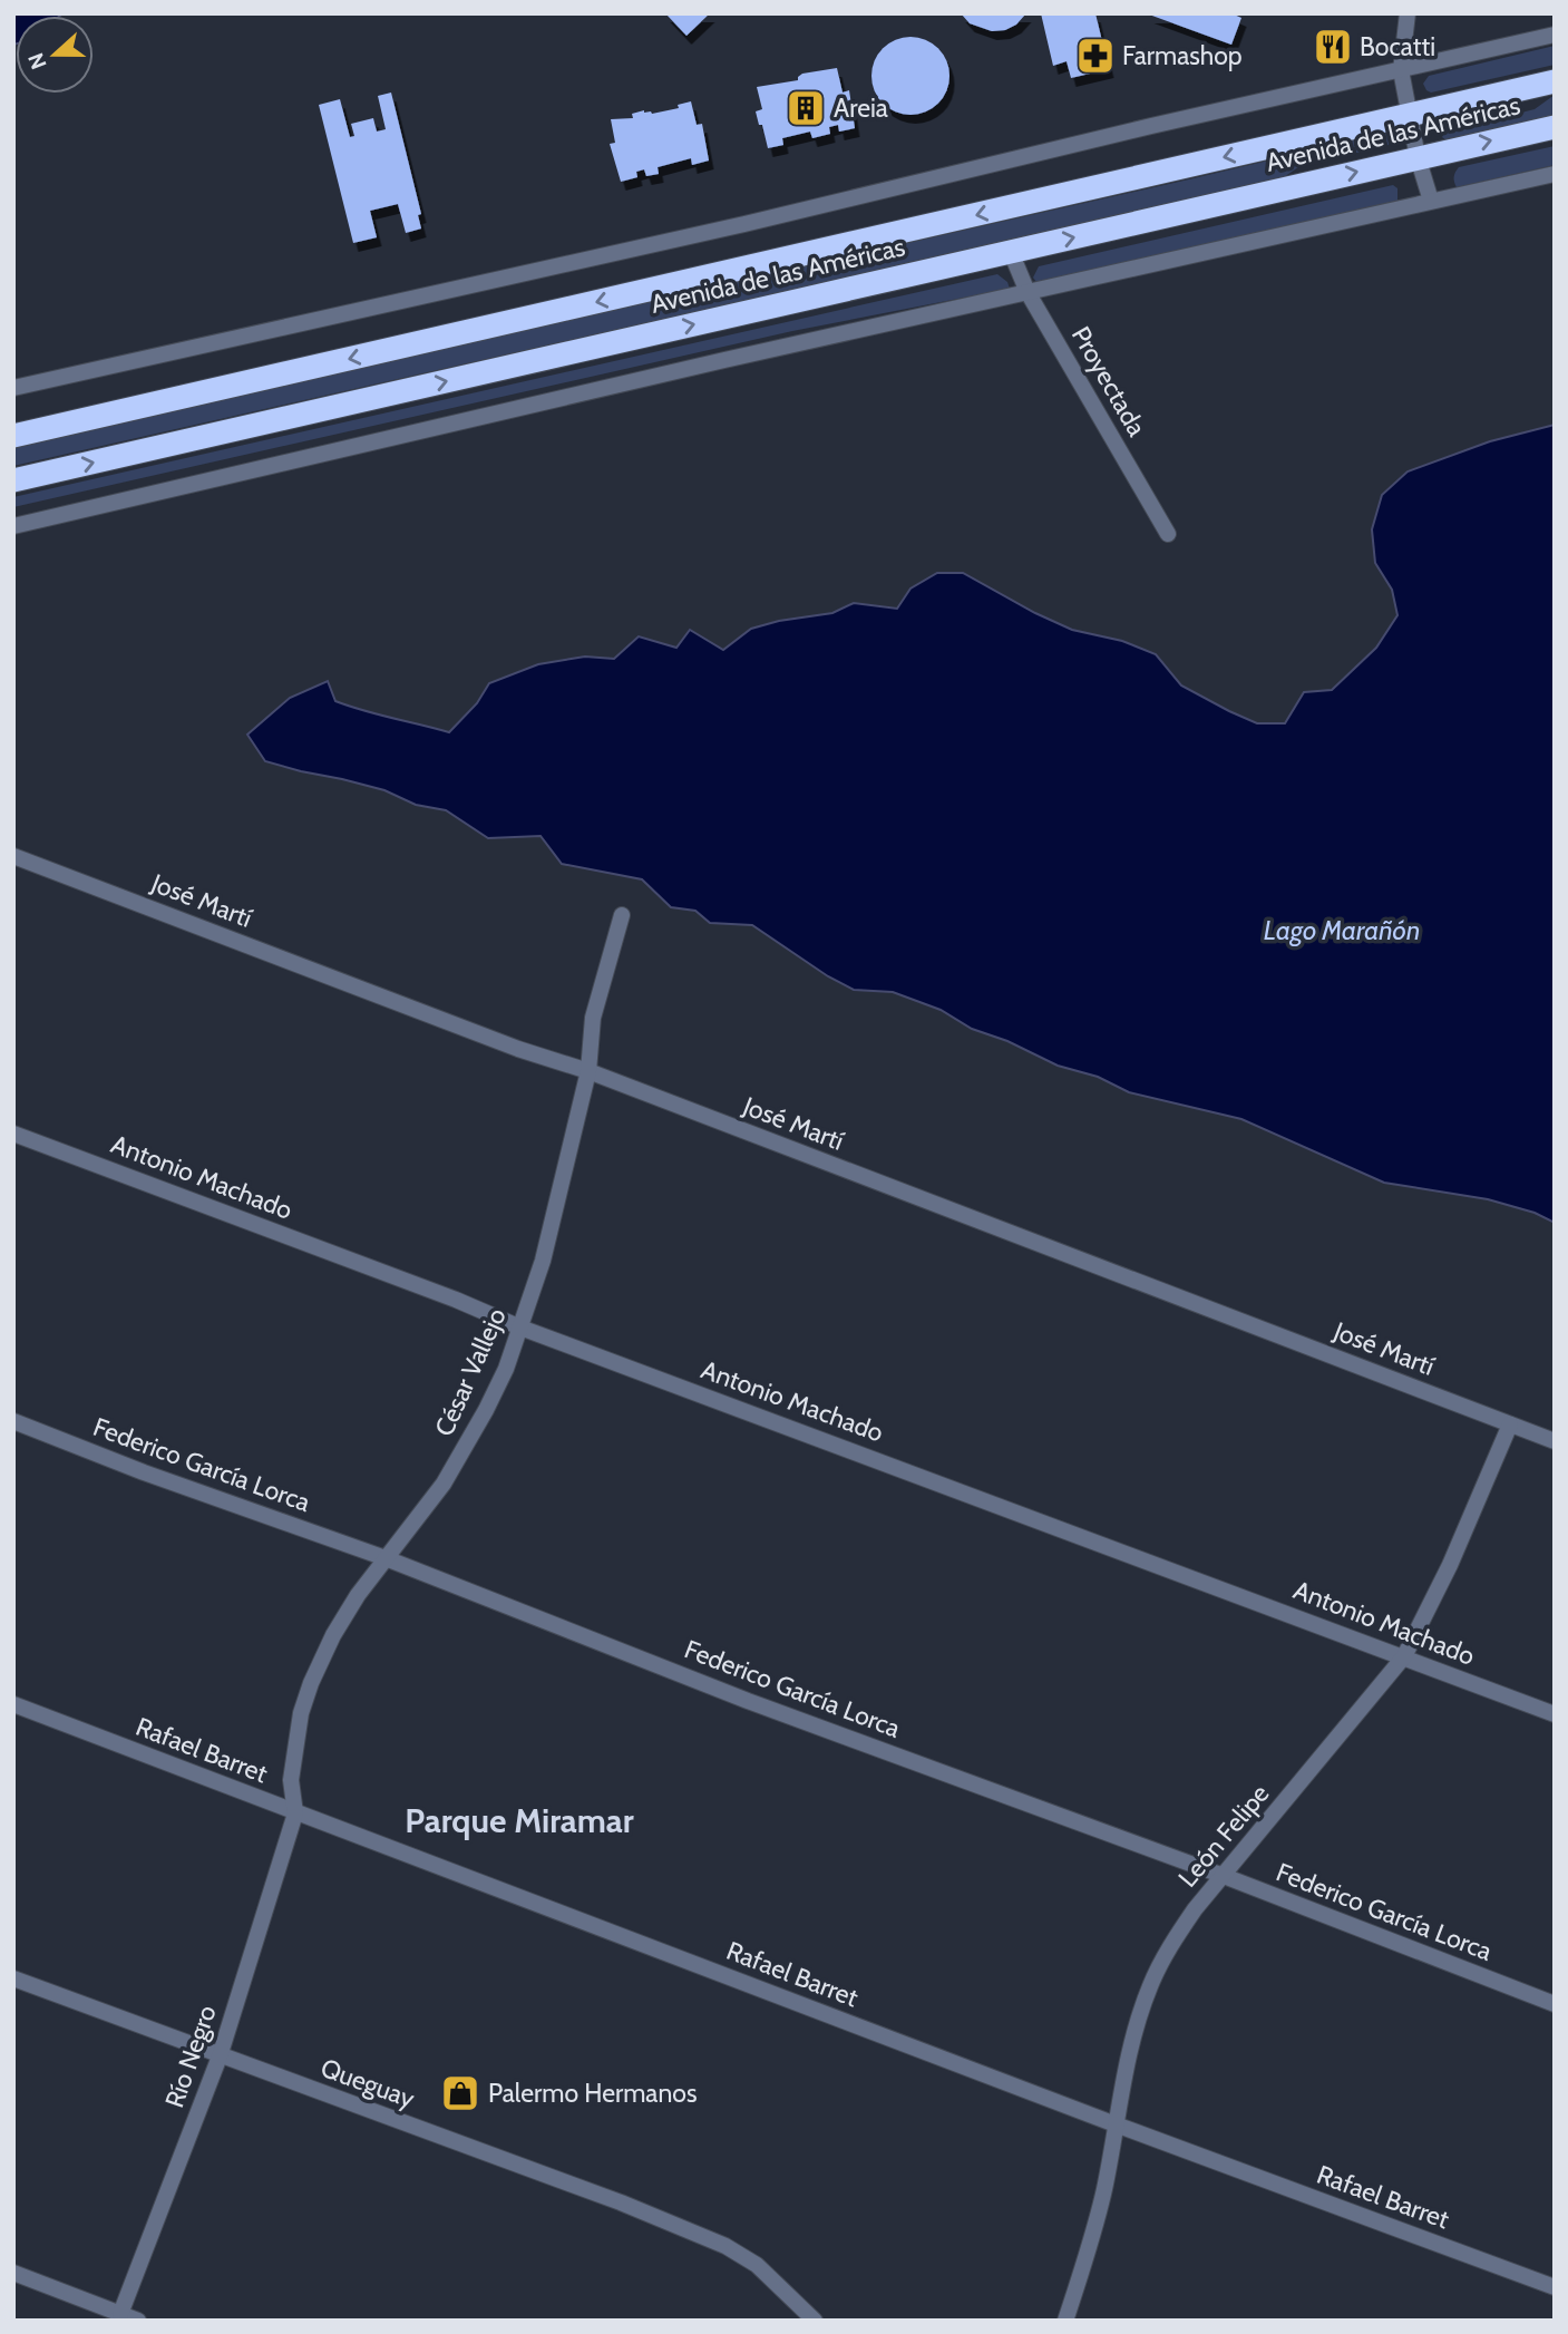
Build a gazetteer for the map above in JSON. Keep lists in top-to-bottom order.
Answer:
{
  "streets": {
    "highway": ["Avenida de las Américas"],
    "street": [
      "Proyectada",
      "José Martí",
      "Antonio Machado",
      "César Vallejo",
      "Federico García Lorca",
      "Rafael Barret",
      "León Felipe",
      "Río Negro",
      "Queguay"
    ]
  },
  "crossings": [
    ["Avenida de las Américas", "Proyectada"],
    ["José Martí", "César Vallejo"],
    ["José Martí", "León Felipe"],
    ["Antonio Machado", "César Vallejo"],
    ["Antonio Machado", "León Felipe"],
    ["César Vallejo", "Federico García Lorca"],
    ["César Vallejo", "Rafael Barret"],
    ["César Vallejo", "Río Negro"],
    ["Federico García Lorca", "León Felipe"],
    ["Rafael Barret", "León Felipe"],
    ["Rafael Barret", "Río Negro"],
    ["Río Negro", "Queguay"]
  ],
  "districts": ["Parque Miramar"],
  "water": ["Lago Marañón"],
  "places": {
    "restaurant": ["Bocatti"],
    "pharmacy": ["Farmashop"],
    "building": ["Areia"],
    "shop": ["Palermo Hermanos"]
  },
  "north": "left"
}
